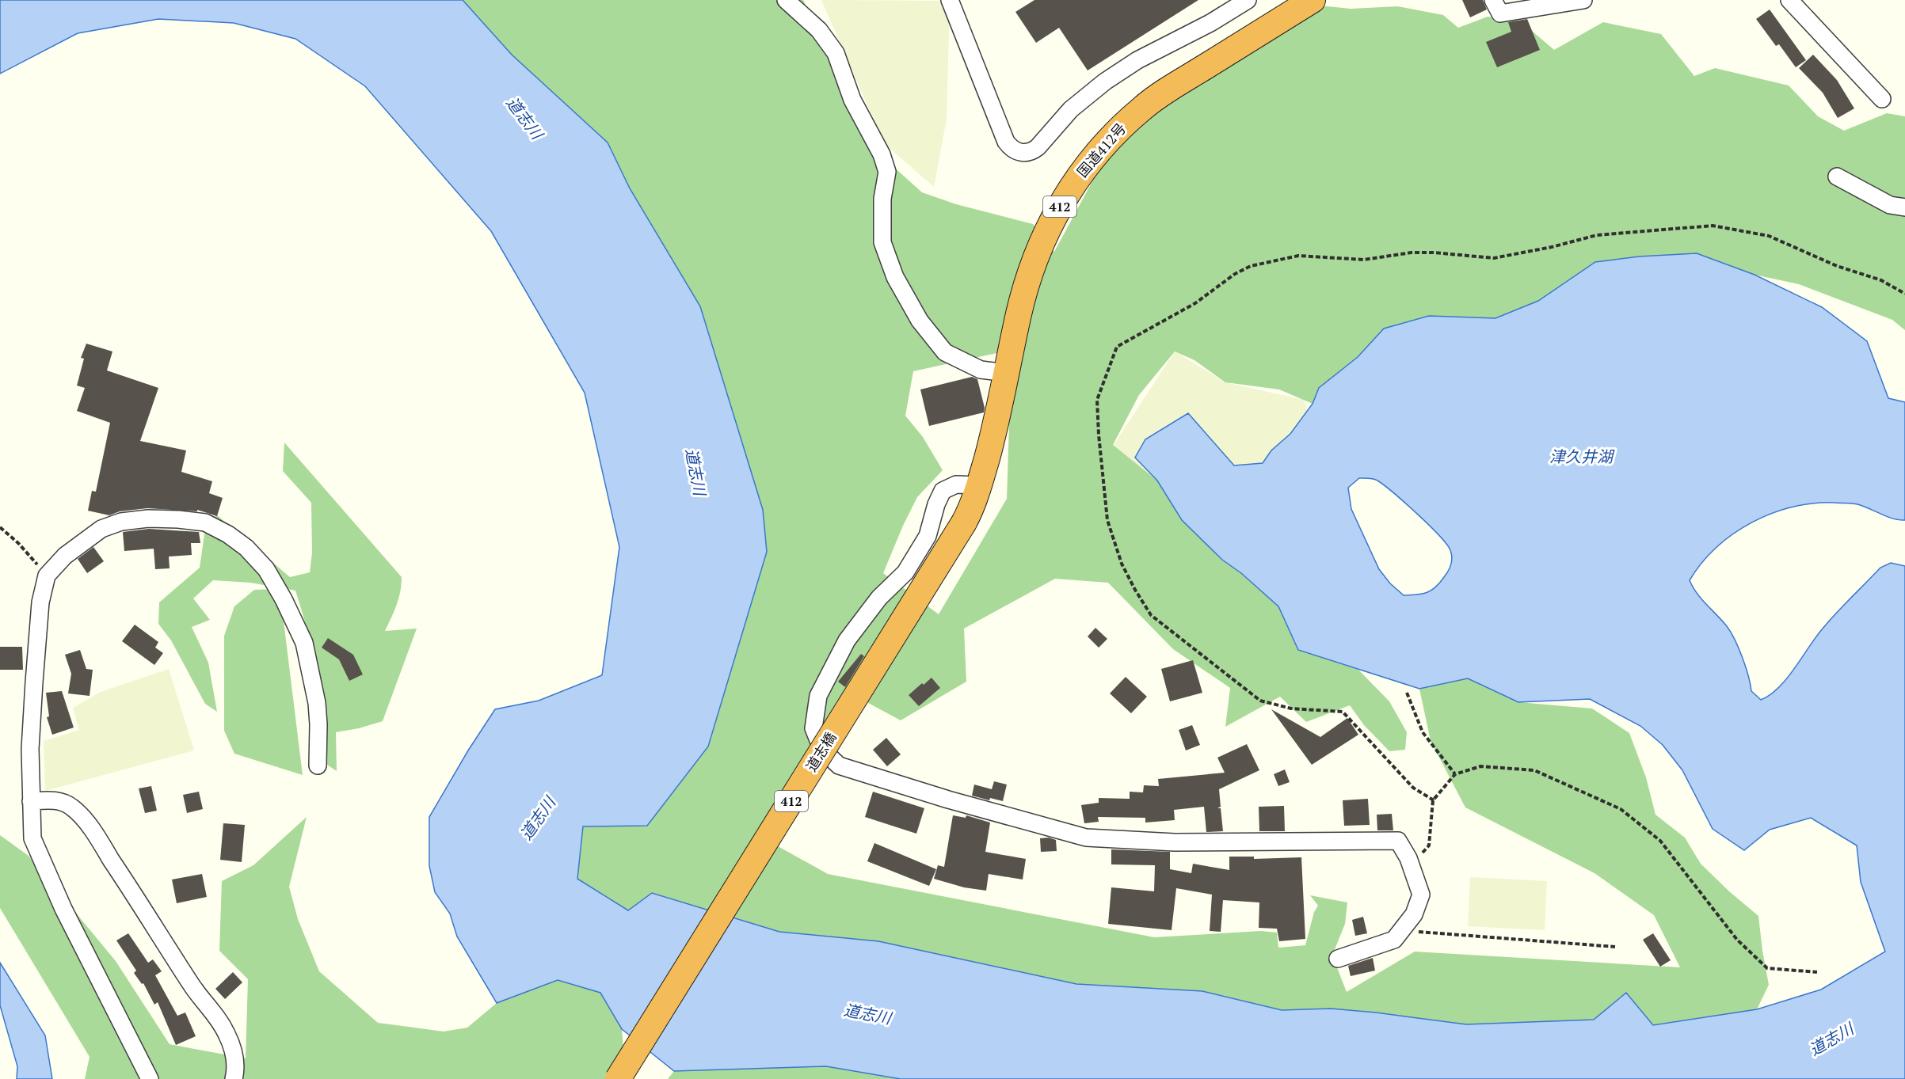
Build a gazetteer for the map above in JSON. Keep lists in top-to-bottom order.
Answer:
{
  "streets": {
    "highway": ["国道412号", "412", "道志橋"]
  },
  "crossings": [
    ["国道412号", "道志橋"]
  ],
  "water": ["道志川", "津久井湖"]
}
